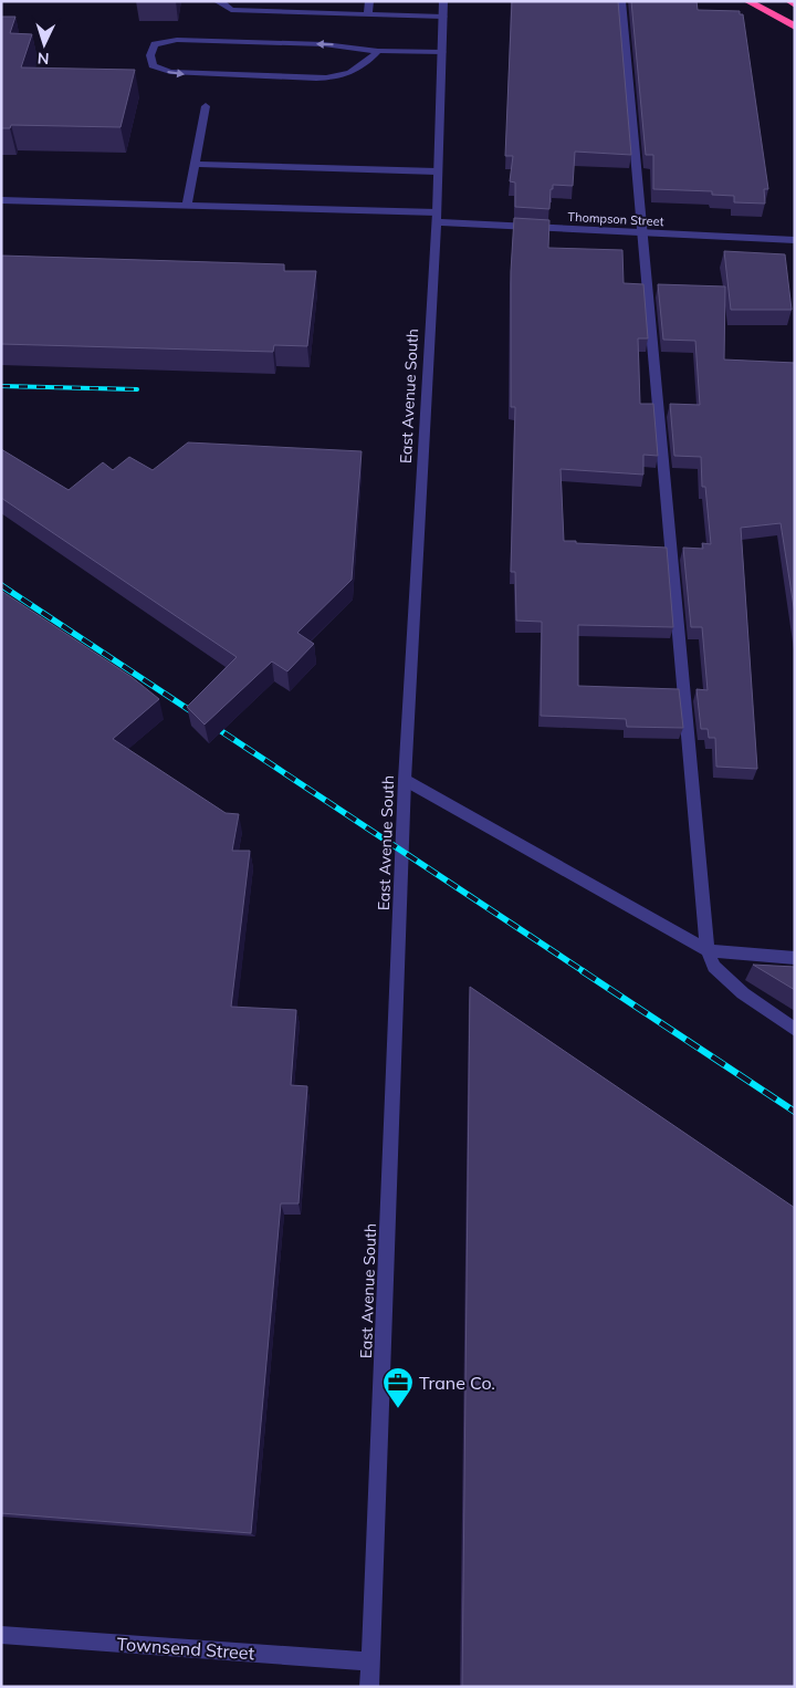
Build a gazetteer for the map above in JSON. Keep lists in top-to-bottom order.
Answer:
{
  "streets": {
    "street": ["Thompson Street", "East Avenue South", "Townsend Street"]
  },
  "crossings": [
    ["Thompson Street", "East Avenue South"],
    ["East Avenue South", "Townsend Street"]
  ],
  "places": {
    "office": ["Trane Co."]
  },
  "north": "bottom"
}
